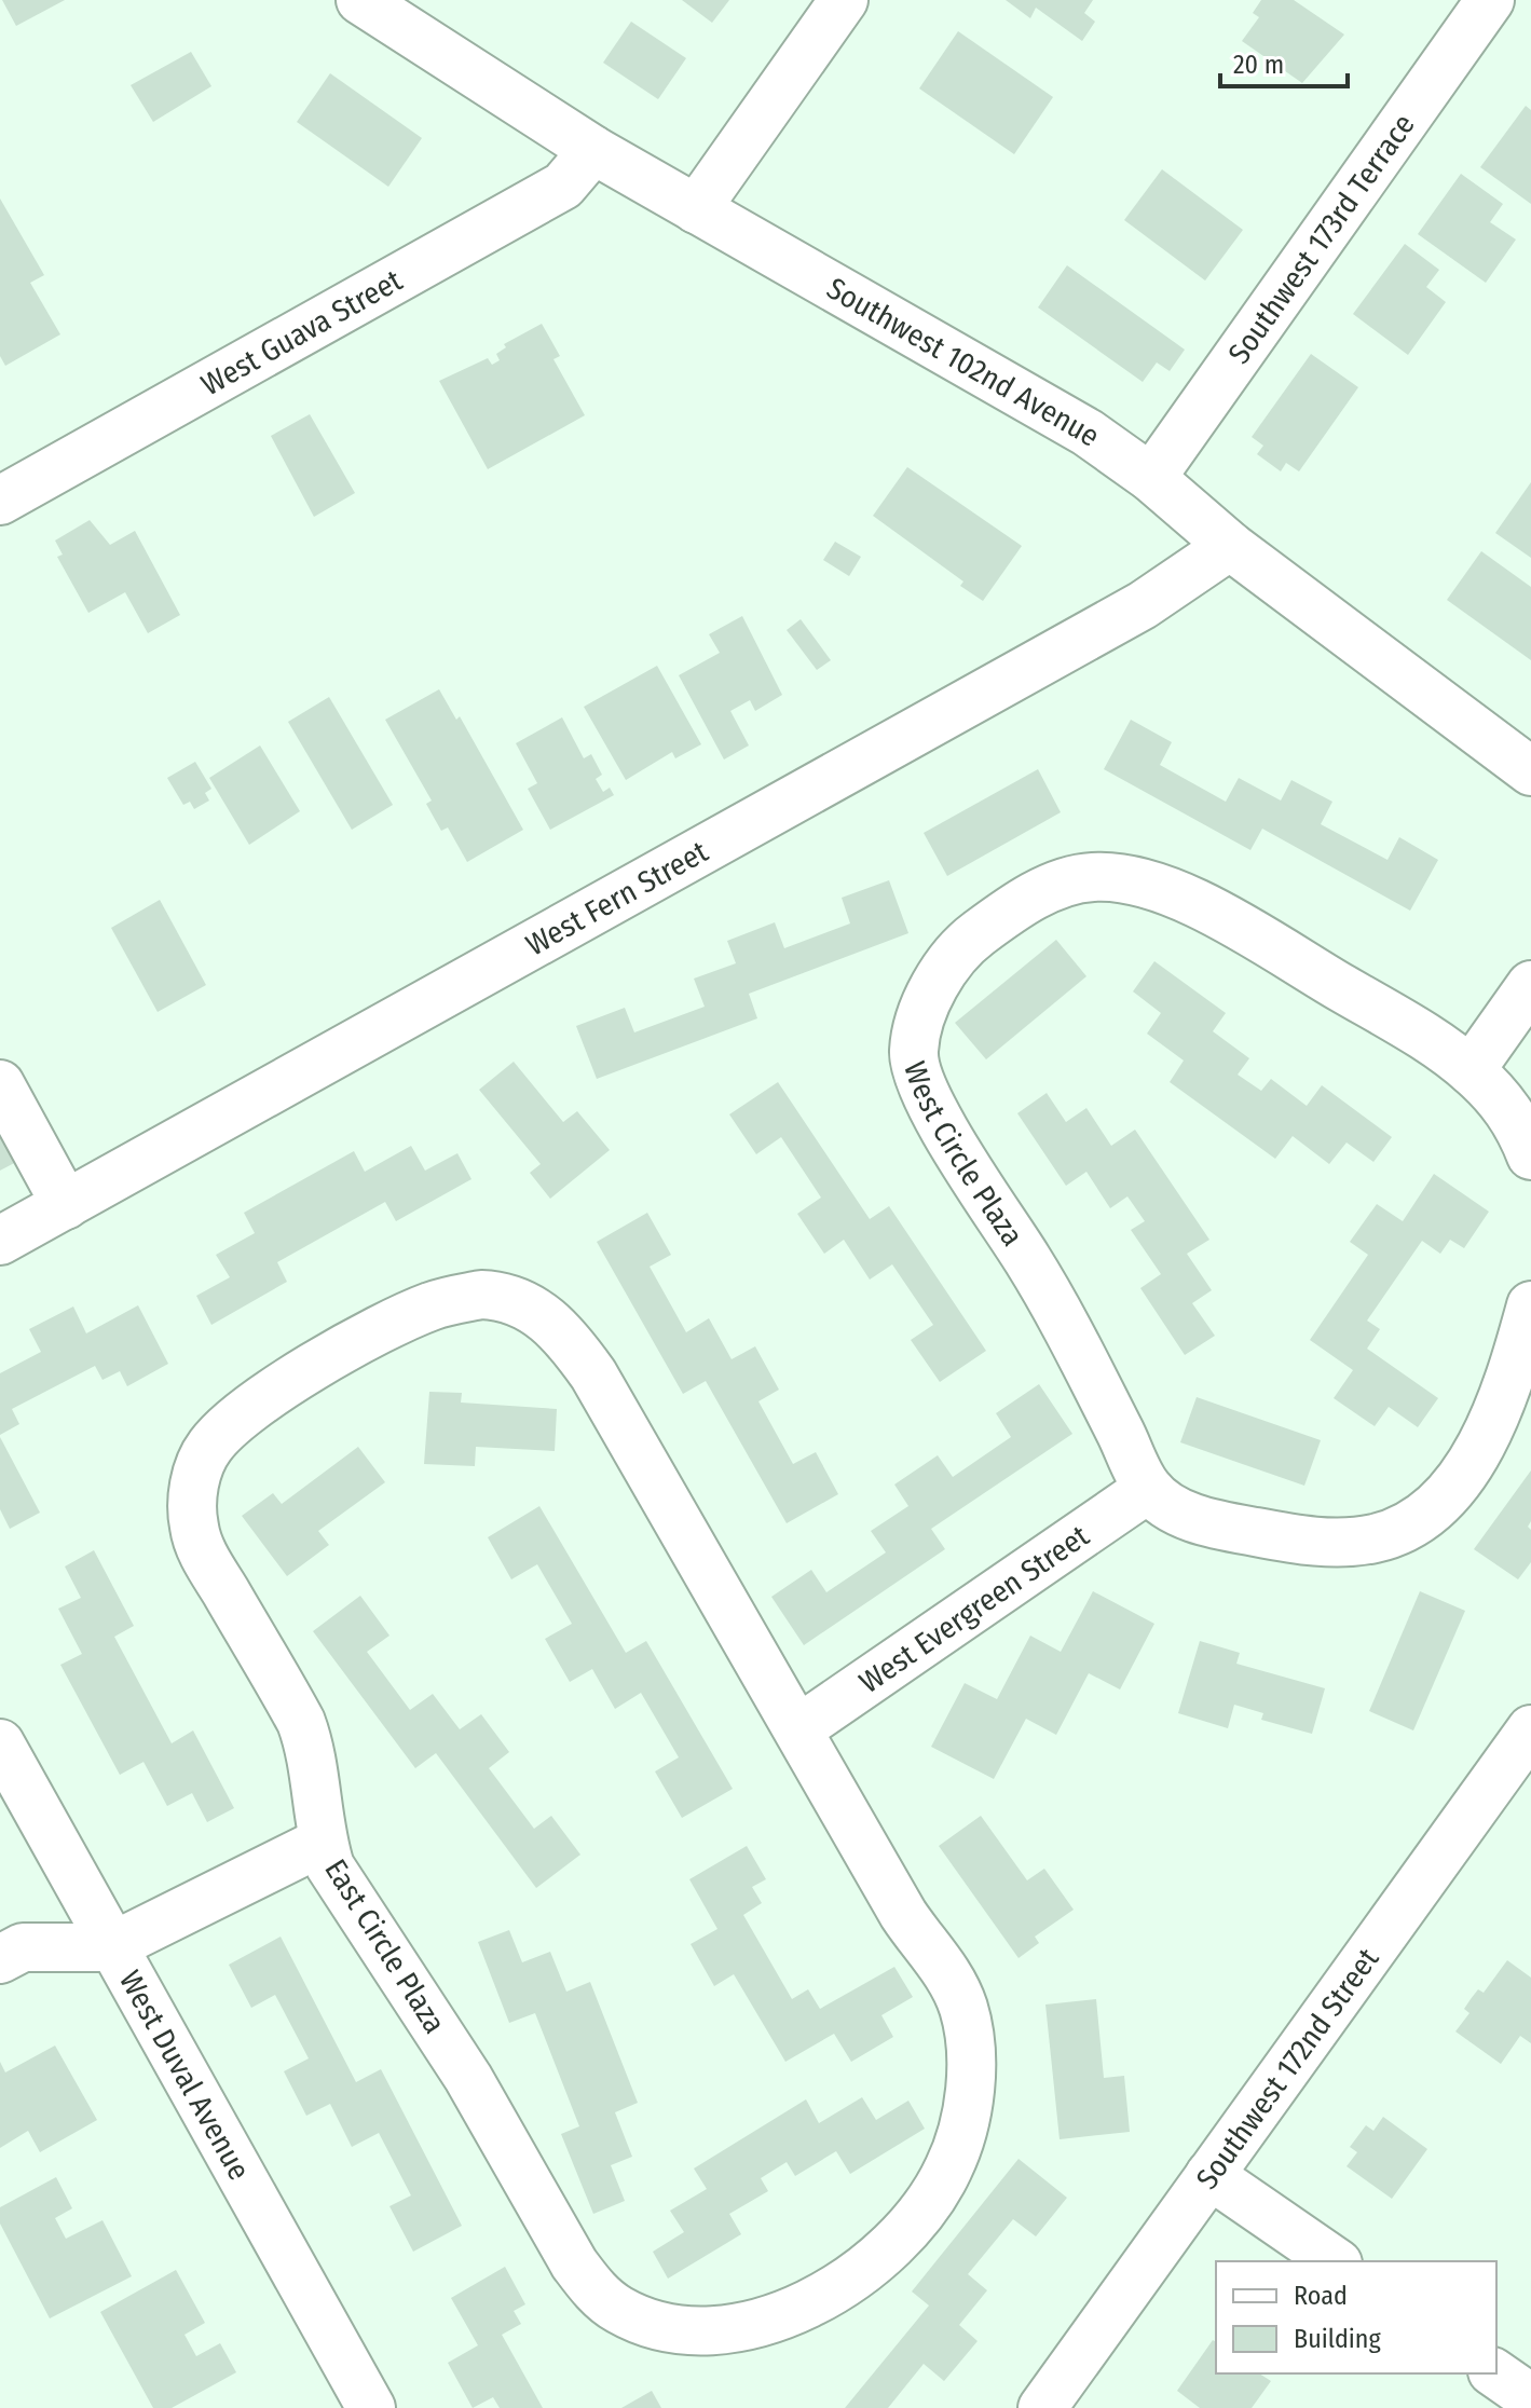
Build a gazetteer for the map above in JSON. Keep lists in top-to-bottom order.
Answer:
{
  "streets": {
    "street": [
      "Southwest 173rd Terrace",
      "West Guava Street",
      "Southwest 102nd Avenue",
      "West Fern Street",
      "West Circle Plaza",
      "West Evergreen Street",
      "East Circle Plaza",
      "Southwest 172nd Street",
      "West Duval Avenue"
    ]
  },
  "crossings": [
    ["Southwest 173rd Terrace", "Southwest 102nd Avenue"],
    ["West Guava Street", "Southwest 102nd Avenue"],
    ["Southwest 102nd Avenue", "West Fern Street"],
    ["West Circle Plaza", "West Evergreen Street"],
    ["West Evergreen Street", "East Circle Plaza"]
  ],
  "legend": ["Road", "Building"],
  "scale_bar": "20 m"
}
